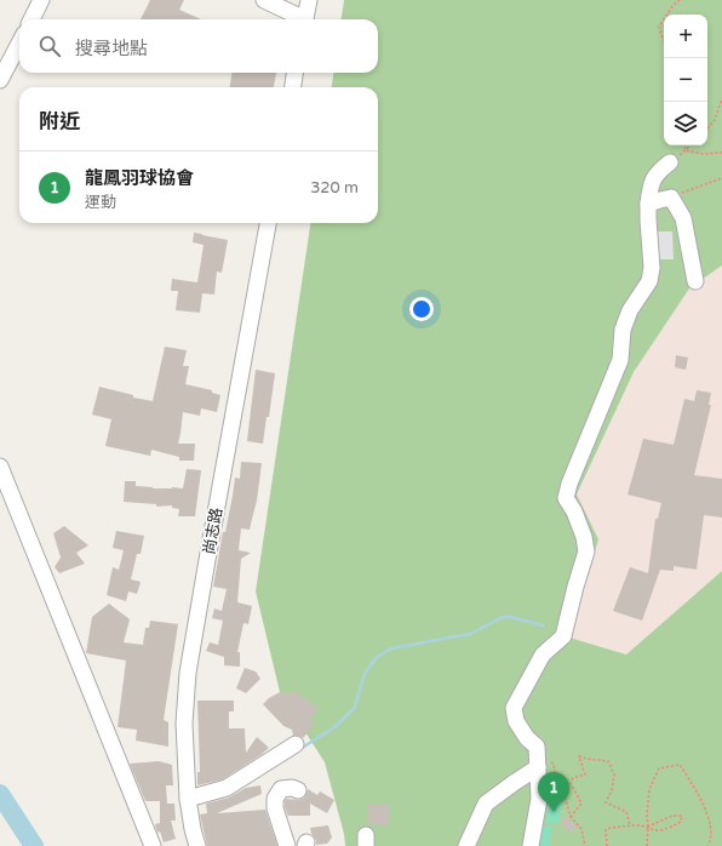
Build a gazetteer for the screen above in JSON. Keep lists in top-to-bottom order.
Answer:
{
  "streets": {
    "street": ["尚志路"]
  },
  "page": {
    "map_buttons": ["+", "−"],
    "search": "搜尋地點",
    "heading": "附近",
    "list": [
      {
        "mark": "1",
        "name": "龍鳳羽球協會",
        "note": "運動",
        "value": "320 m"
      }
    ],
    "pins": "1"
  }
}
